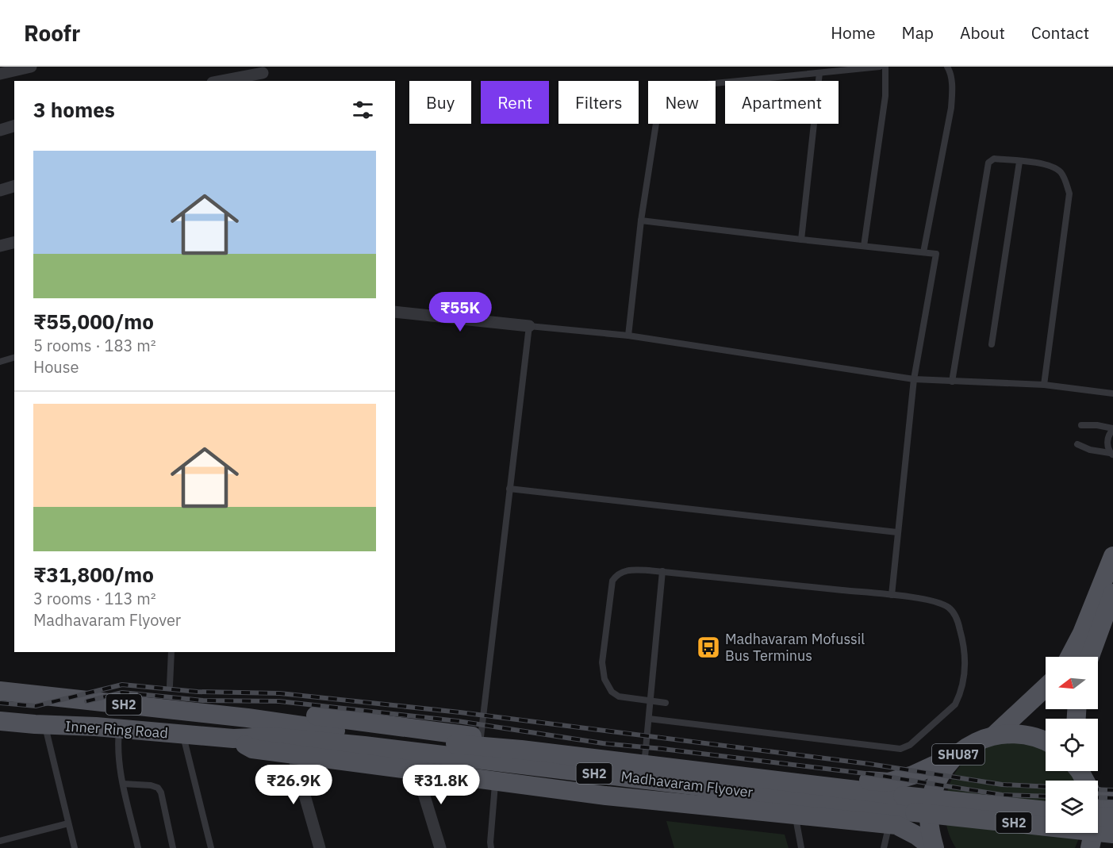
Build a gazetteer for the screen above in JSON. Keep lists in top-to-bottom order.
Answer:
{
  "streets": {
    "main road": [
      "SH2",
      "Inner Ring Road",
      "SHU87",
      "Madhavaram Flyover"
    ]
  },
  "crossings": [
    ["Inner Ring Road", "Madhavaram Flyover"]
  ],
  "places": {
    "bus stop": ["Madhavaram Mofussil Bus Terminus"]
  },
  "north": "left",
  "page": {
    "header": "Roofr",
    "nav": [
      "Home",
      "Map",
      "About",
      "Contact"
    ],
    "chip": [
      "Buy",
      "Rent",
      "Filters",
      "New",
      "Apartment"
    ],
    "heading": "3 homes",
    "list": [
      {
        "name": "₹55,000/mo",
        "note": "5 rooms · 183 m² · House"
      },
      {
        "name": "₹31,800/mo",
        "note": "3 rooms · 113 m² · Madhavaram Flyover"
      }
    ],
    "price": ["₹55K", "₹26.9K", "₹31.8K"]
  }
}
